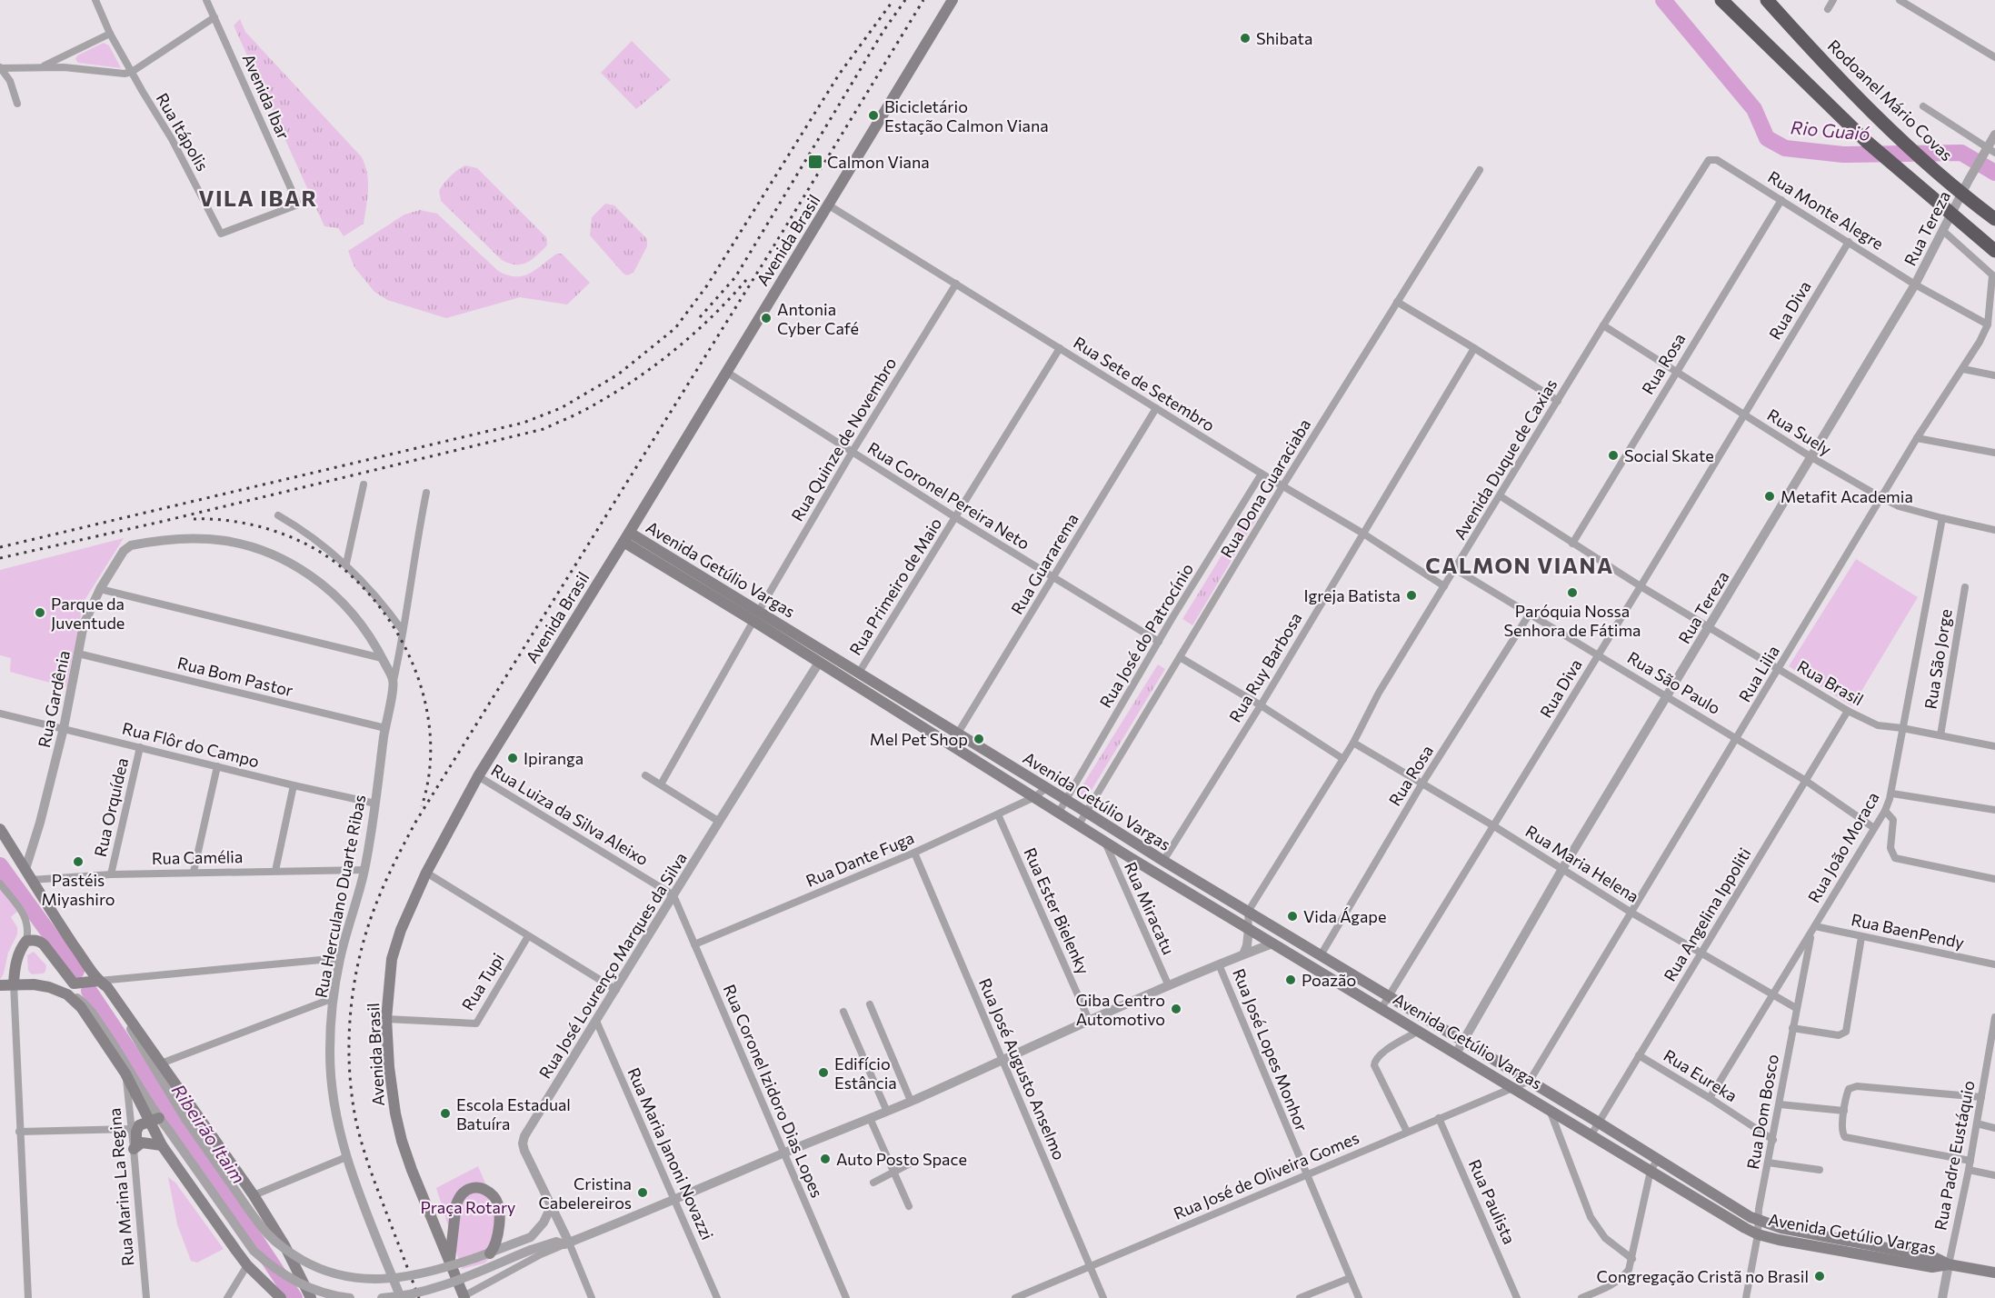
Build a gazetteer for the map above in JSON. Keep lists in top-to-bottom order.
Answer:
{
  "streets": {
    "highway": ["Rodoanel Mário Covas"],
    "main road": ["Avenida Brasil", "Avenida Getúlio Vargas"],
    "street": [
      "Avenida Ibar",
      "Rua Itápolis",
      "Rua Monte Alegre",
      "Rua Tereza",
      "Rua Diva",
      "Rua Rosa",
      "Rua Sete de Setembro",
      "Rua Suely",
      "Rua Quinze de Novembro",
      "Avenida Duque de Caxias",
      "Rua Dona Guaraciaba",
      "Rua Coronel Pereira Neto",
      "Rua Guararema",
      "Rua Primeiro de Maio",
      "Rua José do Patrocínio",
      "Rua São Jorge",
      "Rua Ruy Barbosa",
      "Rua Lilia",
      "Rua Bom Pastor",
      "Rua São Paulo",
      "Rua Brasil",
      "Rua Gardênia",
      "Rua Flôr do Campo",
      "Rua Orquídea",
      "Rua Luiza da Silva Aleixo",
      "Rua João Moraca",
      "Rua Camélia",
      "Rua Dante Fuga",
      "Rua Maria Helena",
      "Rua Herculano Duarte Ribas",
      "Rua Miracatu",
      "Rua Ester Bielenky",
      "Rua Angelina Ippoliti",
      "Rua BaenPendy",
      "Rua José Lourenço Marques da Silva",
      "Rua Tupi",
      "Rua José Lopes Monhor",
      "Rua José Augusto Anselmo",
      "Rua Eureka",
      "Rua Coronel Izidoro Dias Lopes",
      "Rua Dom Bosco",
      "Rua Maria Janoni Novazzi",
      "Rua Padre Eustáquio",
      "Rua José de Oliveira Gomes",
      "Rua Marina La Regina",
      "Rua Paulista"
    ]
  },
  "crossings": [
    ["Avenida Ibar", "Rua Itápolis"],
    ["Rua Monte Alegre", "Rua Tereza"],
    ["Rua Monte Alegre", "Rua Diva"],
    ["Rua Monte Alegre", "Rua Rosa"],
    ["Rua Monte Alegre", "Avenida Duque de Caxias"],
    ["Rua Monte Alegre", "Rua Lilia"],
    ["Rua Tereza", "Rua Suely"],
    ["Rua Tereza", "Avenida Getúlio Vargas"],
    ["Rua Tereza", "Rua São Paulo"],
    ["Rua Tereza", "Rua Brasil"],
    ["Rua Tereza", "Rua Maria Helena"],
    ["Avenida Brasil", "Rua Sete de Setembro"],
    ["Avenida Brasil", "Rua Coronel Pereira Neto"],
    ["Avenida Brasil", "Avenida Getúlio Vargas"],
    ["Avenida Brasil", "Rua Luiza da Silva Aleixo"],
    ["Avenida Brasil", "Rua Tupi"],
    ["Rua Diva", "Rua Suely"],
    ["Rua Diva", "Avenida Getúlio Vargas"],
    ["Rua Diva", "Rua São Paulo"],
    ["Rua Diva", "Rua Brasil"],
    ["Rua Diva", "Rua Maria Helena"],
    ["Rua Rosa", "Rua Suely"],
    ["Rua Rosa", "Avenida Getúlio Vargas"],
    ["Rua Rosa", "Rua São Paulo"],
    ["Rua Rosa", "Rua Brasil"],
    ["Rua Rosa", "Rua Maria Helena"],
    ["Rua Sete de Setembro", "Rua Quinze de Novembro"],
    ["Rua Sete de Setembro", "Avenida Duque de Caxias"],
    ["Rua Sete de Setembro", "Rua Dona Guaraciaba"],
    ["Rua Sete de Setembro", "Rua Guararema"],
    ["Rua Sete de Setembro", "Rua Primeiro de Maio"],
    ["Rua Sete de Setembro", "Rua José do Patrocínio"],
    ["Rua Sete de Setembro", "Rua Ruy Barbosa"],
    ["Rua Suely", "Avenida Duque de Caxias"],
    ["Rua Suely", "Rua Lilia"],
    ["Rua Suely", "Rua João Moraca"],
    ["Rua Quinze de Novembro", "Rua Coronel Pereira Neto"],
    ["Rua Quinze de Novembro", "Avenida Getúlio Vargas"],
    ["Avenida Duque de Caxias", "Avenida Getúlio Vargas"],
    ["Avenida Duque de Caxias", "Rua São Paulo"],
    ["Avenida Duque de Caxias", "Rua Brasil"],
    ["Avenida Duque de Caxias", "Rua Maria Helena"],
    ["Rua Dona Guaraciaba", "Avenida Getúlio Vargas"],
    ["Rua Coronel Pereira Neto", "Rua Guararema"],
    ["Rua Coronel Pereira Neto", "Rua Primeiro de Maio"],
    ["Rua Coronel Pereira Neto", "Rua José do Patrocínio"],
    ["Rua Guararema", "Avenida Getúlio Vargas"],
    ["Avenida Getúlio Vargas", "Rua Primeiro de Maio"],
    ["Avenida Getúlio Vargas", "Rua José do Patrocínio"],
    ["Avenida Getúlio Vargas", "Rua Ruy Barbosa"],
    ["Avenida Getúlio Vargas", "Rua Lilia"],
    ["Avenida Getúlio Vargas", "Rua Dante Fuga"],
    ["Avenida Getúlio Vargas", "Rua Miracatu"],
    ["Avenida Getúlio Vargas", "Rua Angelina Ippoliti"],
    ["Avenida Getúlio Vargas", "Rua José Lourenço Marques da Silva"],
    ["Avenida Getúlio Vargas", "Rua Dom Bosco"],
    ["Avenida Getúlio Vargas", "Rua Padre Eustáquio"],
    ["Avenida Getúlio Vargas", "Rua José de Oliveira Gomes"],
    ["Rua São Jorge", "Rua Brasil"],
    ["Rua Lilia", "Rua São Paulo"],
    ["Rua Lilia", "Rua Brasil"],
    ["Rua Lilia", "Rua Maria Helena"],
    ["Rua Lilia", "Rua José de Oliveira Gomes"],
    ["Rua Bom Pastor", "Rua Gardênia"],
    ["Rua Bom Pastor", "Rua Herculano Duarte Ribas"],
    ["Rua São Paulo", "Rua João Moraca"],
    ["Rua São Paulo", "Rua Angelina Ippoliti"],
    ["Rua Brasil", "Rua João Moraca"],
    ["Rua Brasil", "Rua Angelina Ippoliti"],
    ["Rua Gardênia", "Rua Flôr do Campo"],
    ["Rua Gardênia", "Rua Camélia"],
    ["Rua Flôr do Campo", "Rua Orquídea"],
    ["Rua Flôr do Campo", "Rua Herculano Duarte Ribas"],
    ["Rua Orquídea", "Rua Camélia"],
    ["Rua Luiza da Silva Aleixo", "Rua José Lourenço Marques da Silva"],
    ["Rua Luiza da Silva Aleixo", "Rua Coronel Izidoro Dias Lopes"],
    ["Rua João Moraca", "Rua Maria Helena"],
    ["Rua João Moraca", "Rua BaenPendy"],
    ["Rua João Moraca", "Rua Eureka"],
    ["Rua João Moraca", "Rua Dom Bosco"],
    ["Rua Camélia", "Rua Herculano Duarte Ribas"],
    ["Rua Dante Fuga", "Rua Ester Bielenky"],
    ["Rua Dante Fuga", "Rua José Augusto Anselmo"],
    ["Rua Dante Fuga", "Rua Coronel Izidoro Dias Lopes"],
    ["Rua Maria Helena", "Rua Angelina Ippoliti"],
    ["Rua Maria Helena", "Rua Dom Bosco"],
    ["Rua Angelina Ippoliti", "Rua Eureka"],
    ["Rua BaenPendy", "Rua Dom Bosco"],
    ["Rua José Lourenço Marques da Silva", "Rua Coronel Izidoro Dias Lopes"],
    ["Rua José Lourenço Marques da Silva", "Rua Maria Janoni Novazzi"],
    ["Rua José Lopes Monhor", "Rua José de Oliveira Gomes"],
    ["Rua José Augusto Anselmo", "Rua José de Oliveira Gomes"],
    ["Rua Eureka", "Rua Dom Bosco"],
    ["Rua José de Oliveira Gomes", "Rua Paulista"]
  ],
  "districts": ["VILA IBAR", "CALMON VIANA"],
  "water": ["Rio Guaió", "Ribeirão Itaim"],
  "parks": ["Praça Rotary"],
  "places": {
    "other": [
      "Shibata",
      "Bicicletário Estação Calmon Viana",
      "Antonia Cyber Café",
      "Social Skate",
      "Metafit Academia",
      "Paróquia Nossa Senhora de Fátima",
      "Igreja Batista",
      "Parque da Juventude",
      "Mel Pet Shop",
      "Ipiranga",
      "Pastéis Miyashiro",
      "Vida Ágape",
      "Poazão",
      "Giba Centro Automotivo",
      "Edifício Estância",
      "Escola Estadual Batuíra",
      "Auto Posto Space",
      "Cristina Cabelereiros",
      "Congregação Cristã no Brasil"
    ],
    "transit": ["Calmon Viana"]
  }
}
